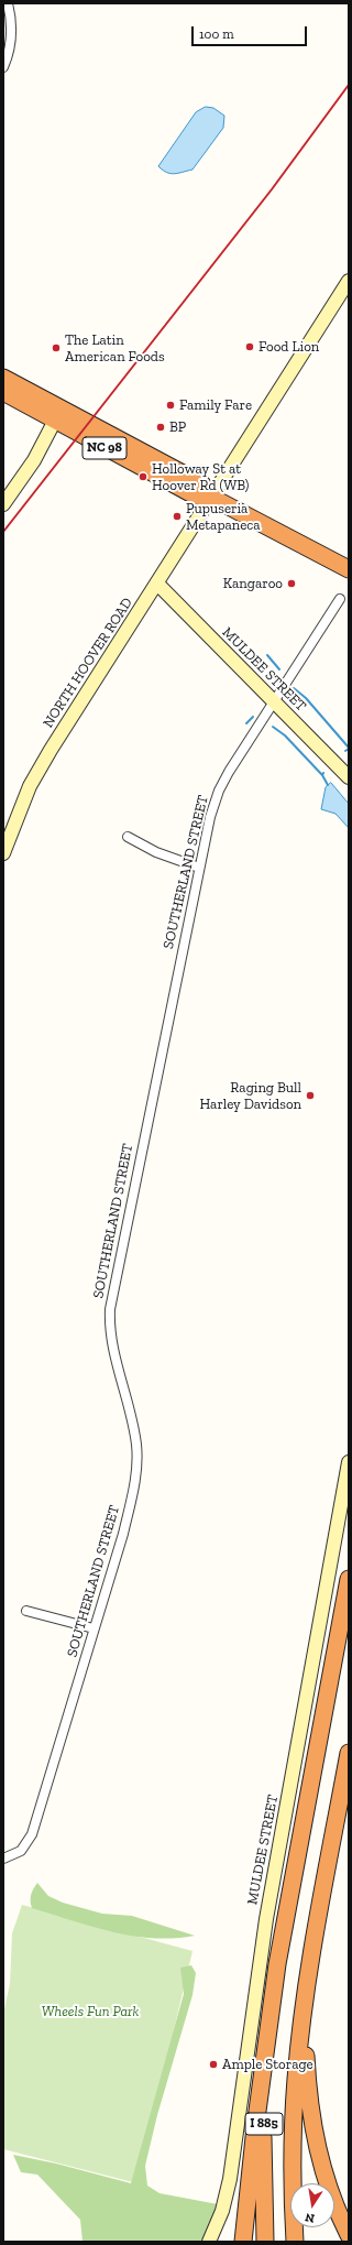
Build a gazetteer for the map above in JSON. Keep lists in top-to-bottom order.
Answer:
{
  "streets": {
    "highway": ["NC 98", "I 885"],
    "street": ["NORTH HOOVER ROAD", "MULDEE STREET", "SOUTHERLAND STREET"]
  },
  "crossings": [
    ["NC 98", "NORTH HOOVER ROAD"],
    ["NORTH HOOVER ROAD", "MULDEE STREET"],
    ["MULDEE STREET", "SOUTHERLAND STREET"]
  ],
  "parks": ["Wheels Fun Park"],
  "places": [
    "Food Lion",
    "The Latin American Foods",
    "Family Fare",
    "BP",
    "Holloway St at Hoover Rd (WB)",
    "Pupuseria Metapaneca",
    "Kangaroo",
    "Raging Bull Harley Davidson",
    "Ample Storage"
  ],
  "scale_bar": "100 m",
  "north": "bottom"
}
